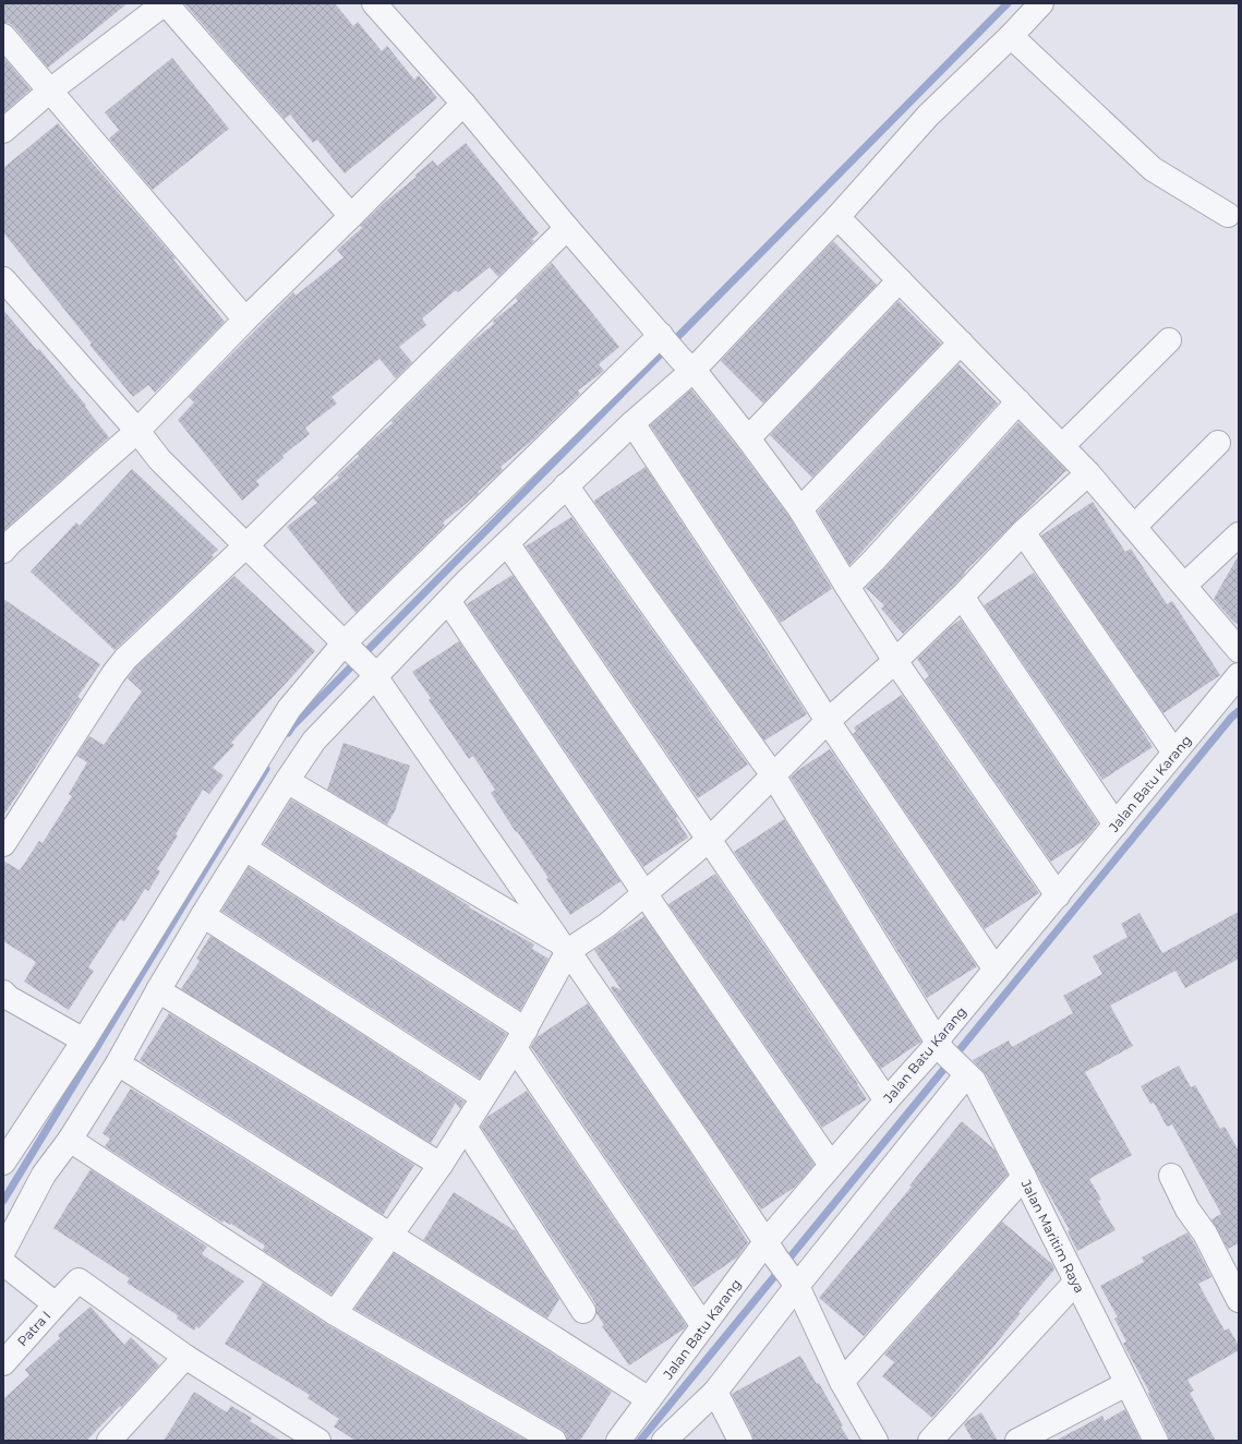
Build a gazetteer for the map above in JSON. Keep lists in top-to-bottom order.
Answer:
{
  "streets": {
    "street": ["Jalan Batu Karang", "Jalan Maritim Raya", "Patra I"]
  },
  "crossings": [
    ["Jalan Batu Karang", "Jalan Maritim Raya"]
  ]
}
